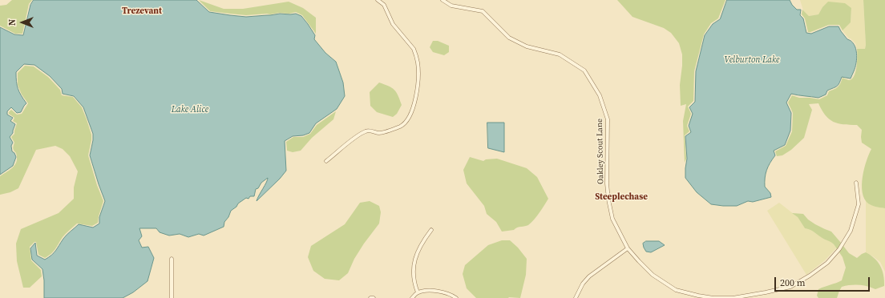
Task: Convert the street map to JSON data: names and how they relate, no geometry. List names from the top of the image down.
{
  "streets": {
    "street": ["Oakley Scout Lane"]
  },
  "districts": ["Trezevant", "Steeplechase"],
  "water": ["Velburton Lake", "Lake Alice"],
  "scale_bar": "200 m",
  "north": "left"
}
